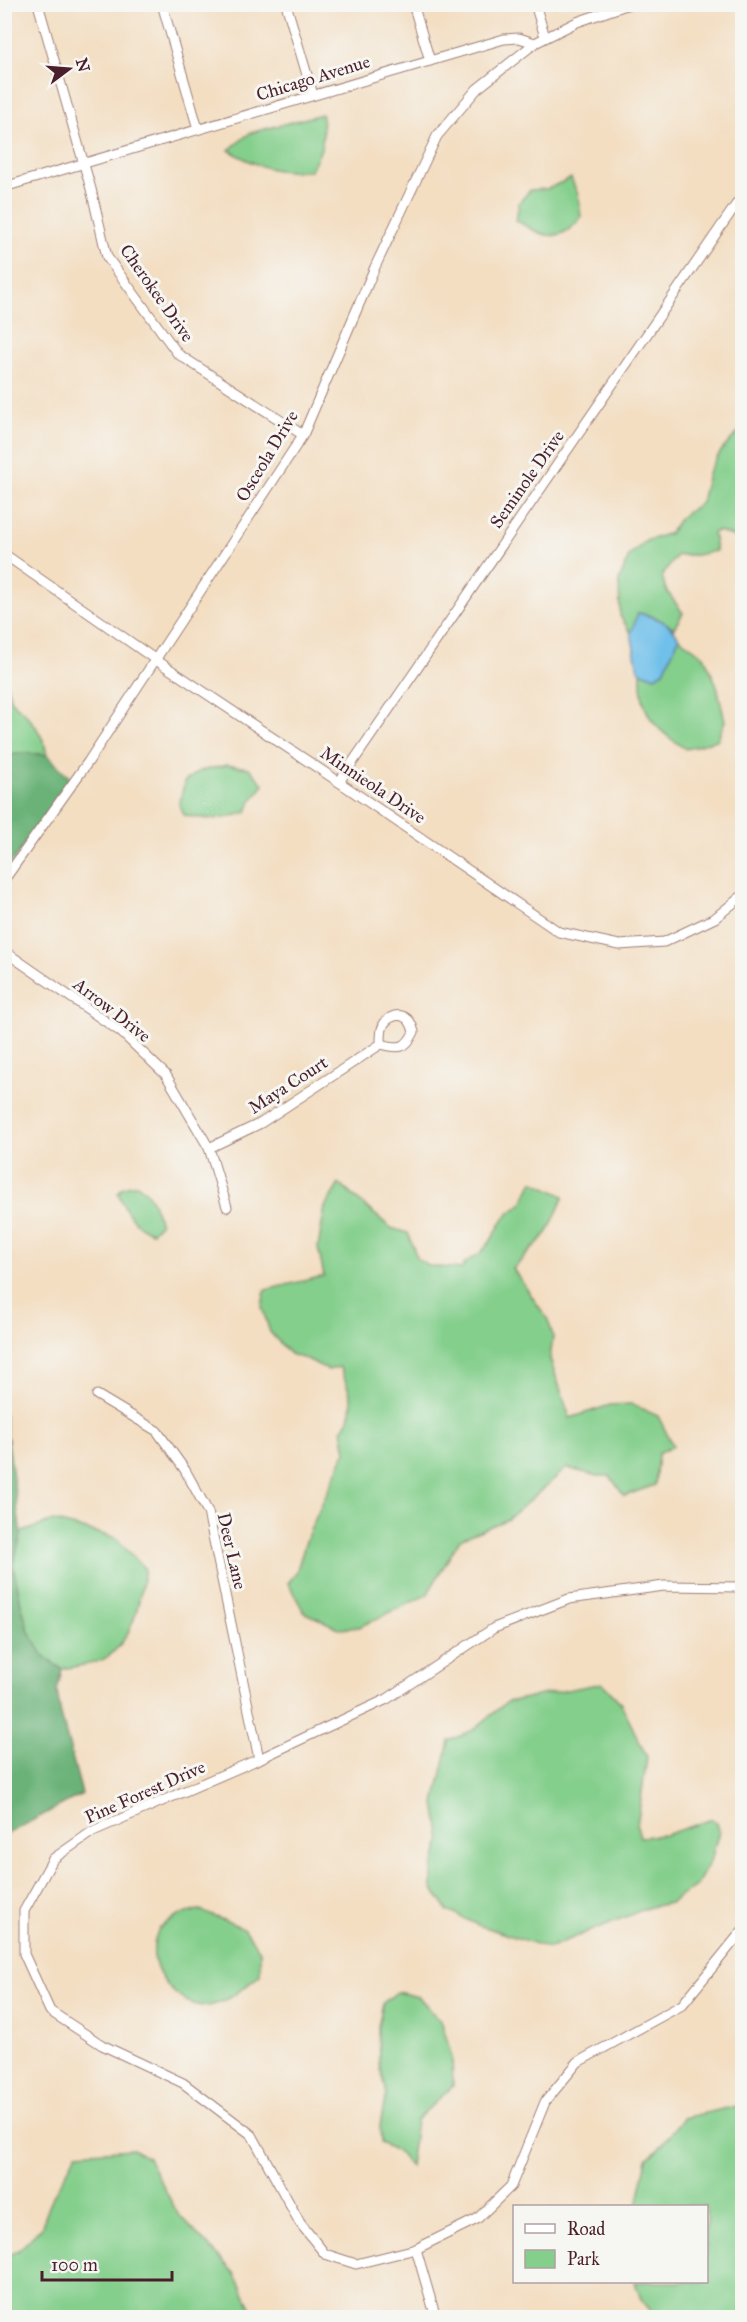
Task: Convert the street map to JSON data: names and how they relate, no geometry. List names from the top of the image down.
{
  "streets": {
    "street": [
      "Chicago Avenue",
      "Cherokee Drive",
      "Osceola Drive",
      "Seminole Drive",
      "Minnieola Drive",
      "Arrow Drive",
      "Maya Court",
      "Deer Lane",
      "Pine Forest Drive"
    ]
  },
  "crossings": [
    ["Chicago Avenue", "Cherokee Drive"],
    ["Chicago Avenue", "Osceola Drive"],
    ["Cherokee Drive", "Osceola Drive"],
    ["Osceola Drive", "Minnieola Drive"],
    ["Seminole Drive", "Minnieola Drive"],
    ["Arrow Drive", "Maya Court"],
    ["Deer Lane", "Pine Forest Drive"]
  ],
  "legend": ["Road", "Park"],
  "scale_bar": "100 m",
  "north": "right"
}
